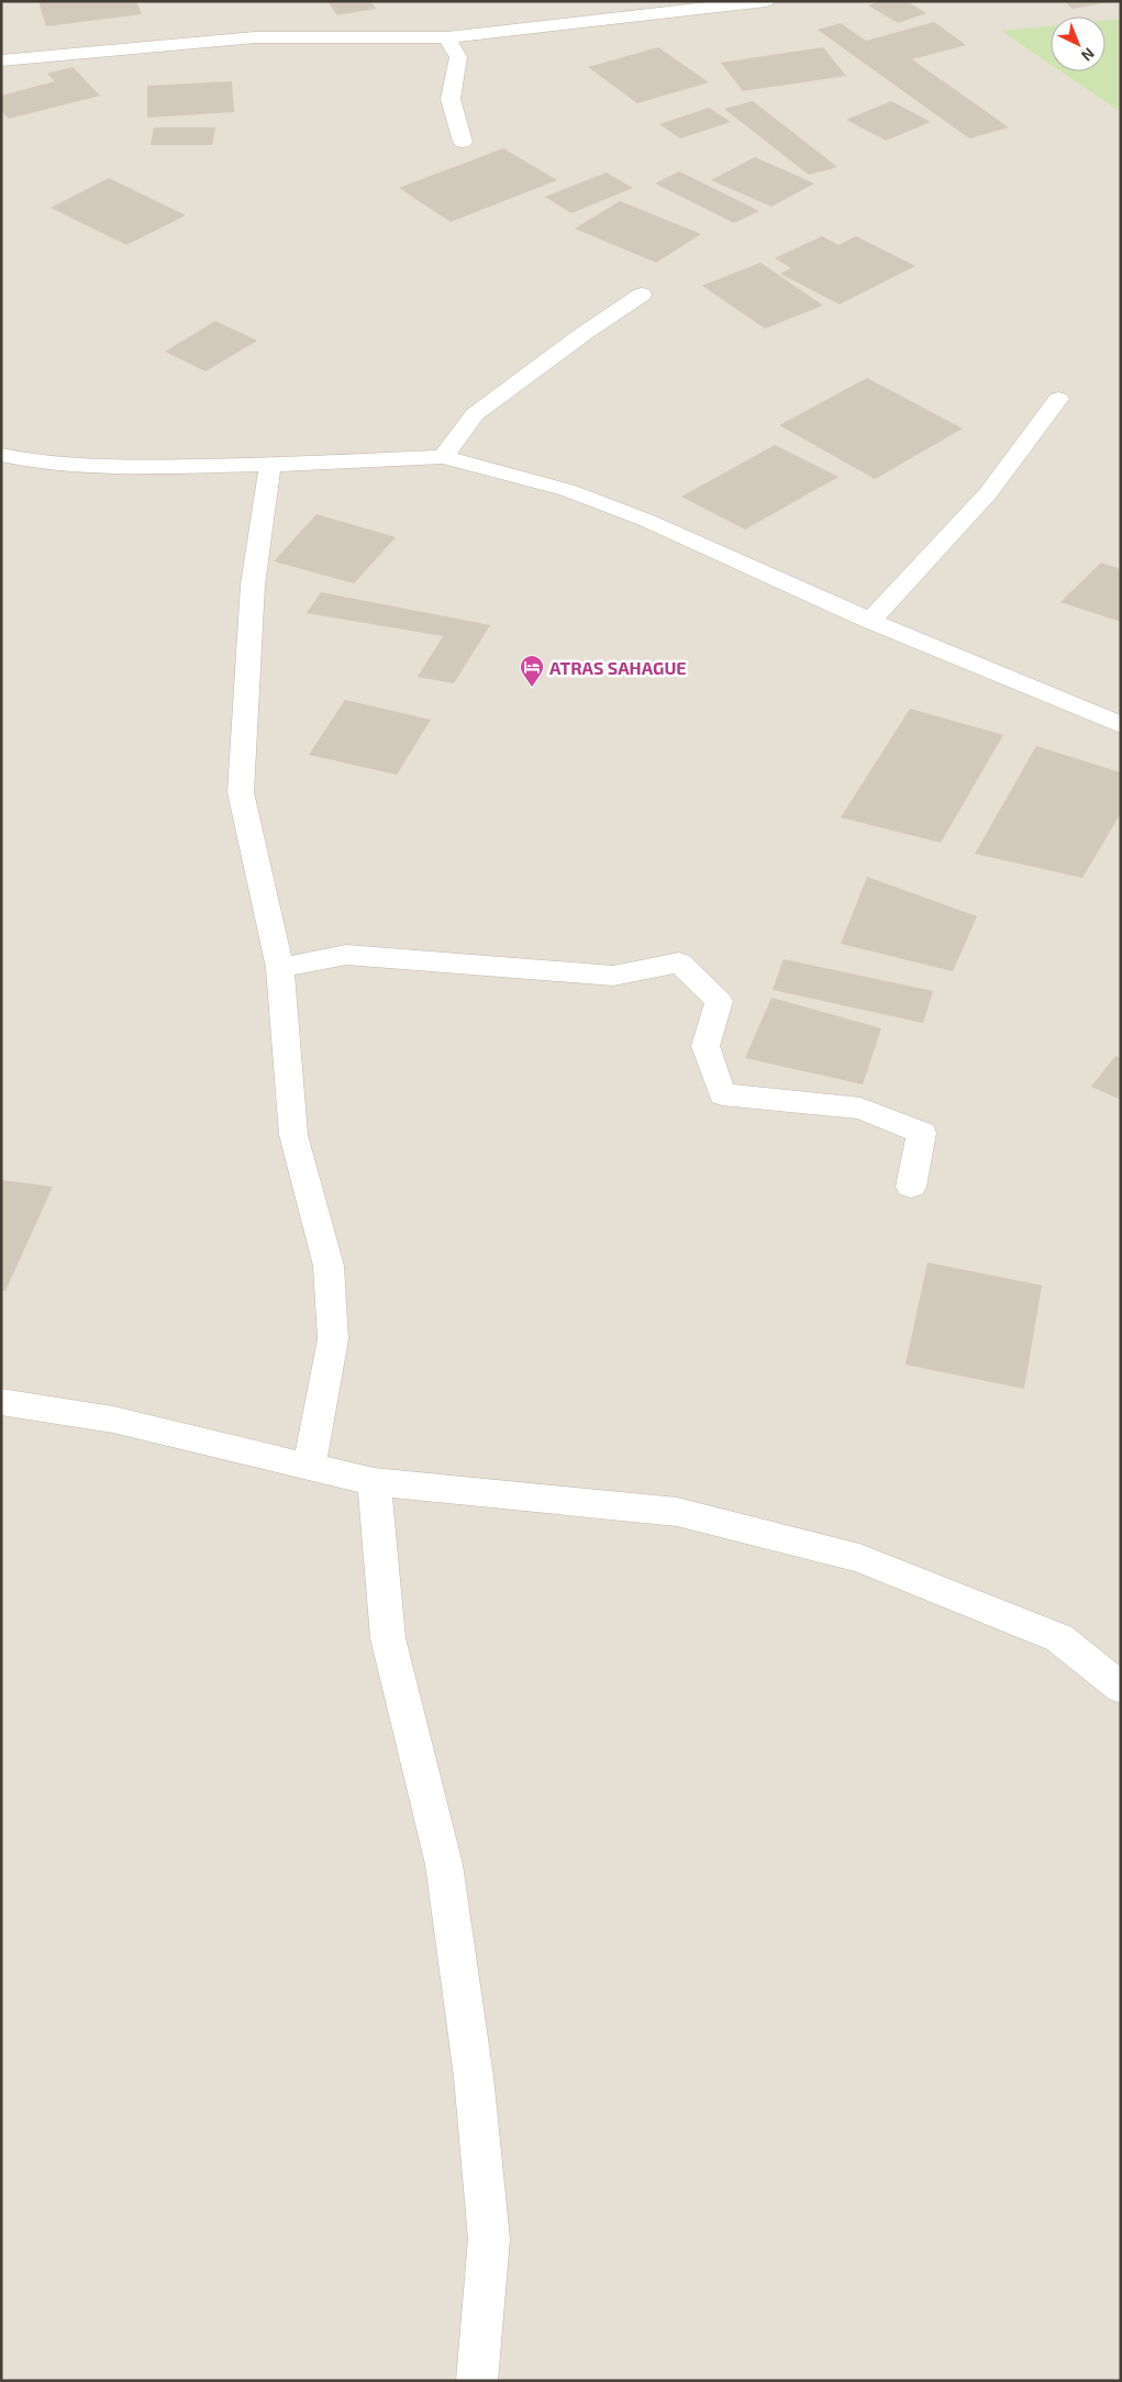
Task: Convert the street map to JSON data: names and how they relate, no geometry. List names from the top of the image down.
{
  "places": {
    "hotel": ["ATRAS SAHAGUE"]
  },
  "north": "bottom right"
}
